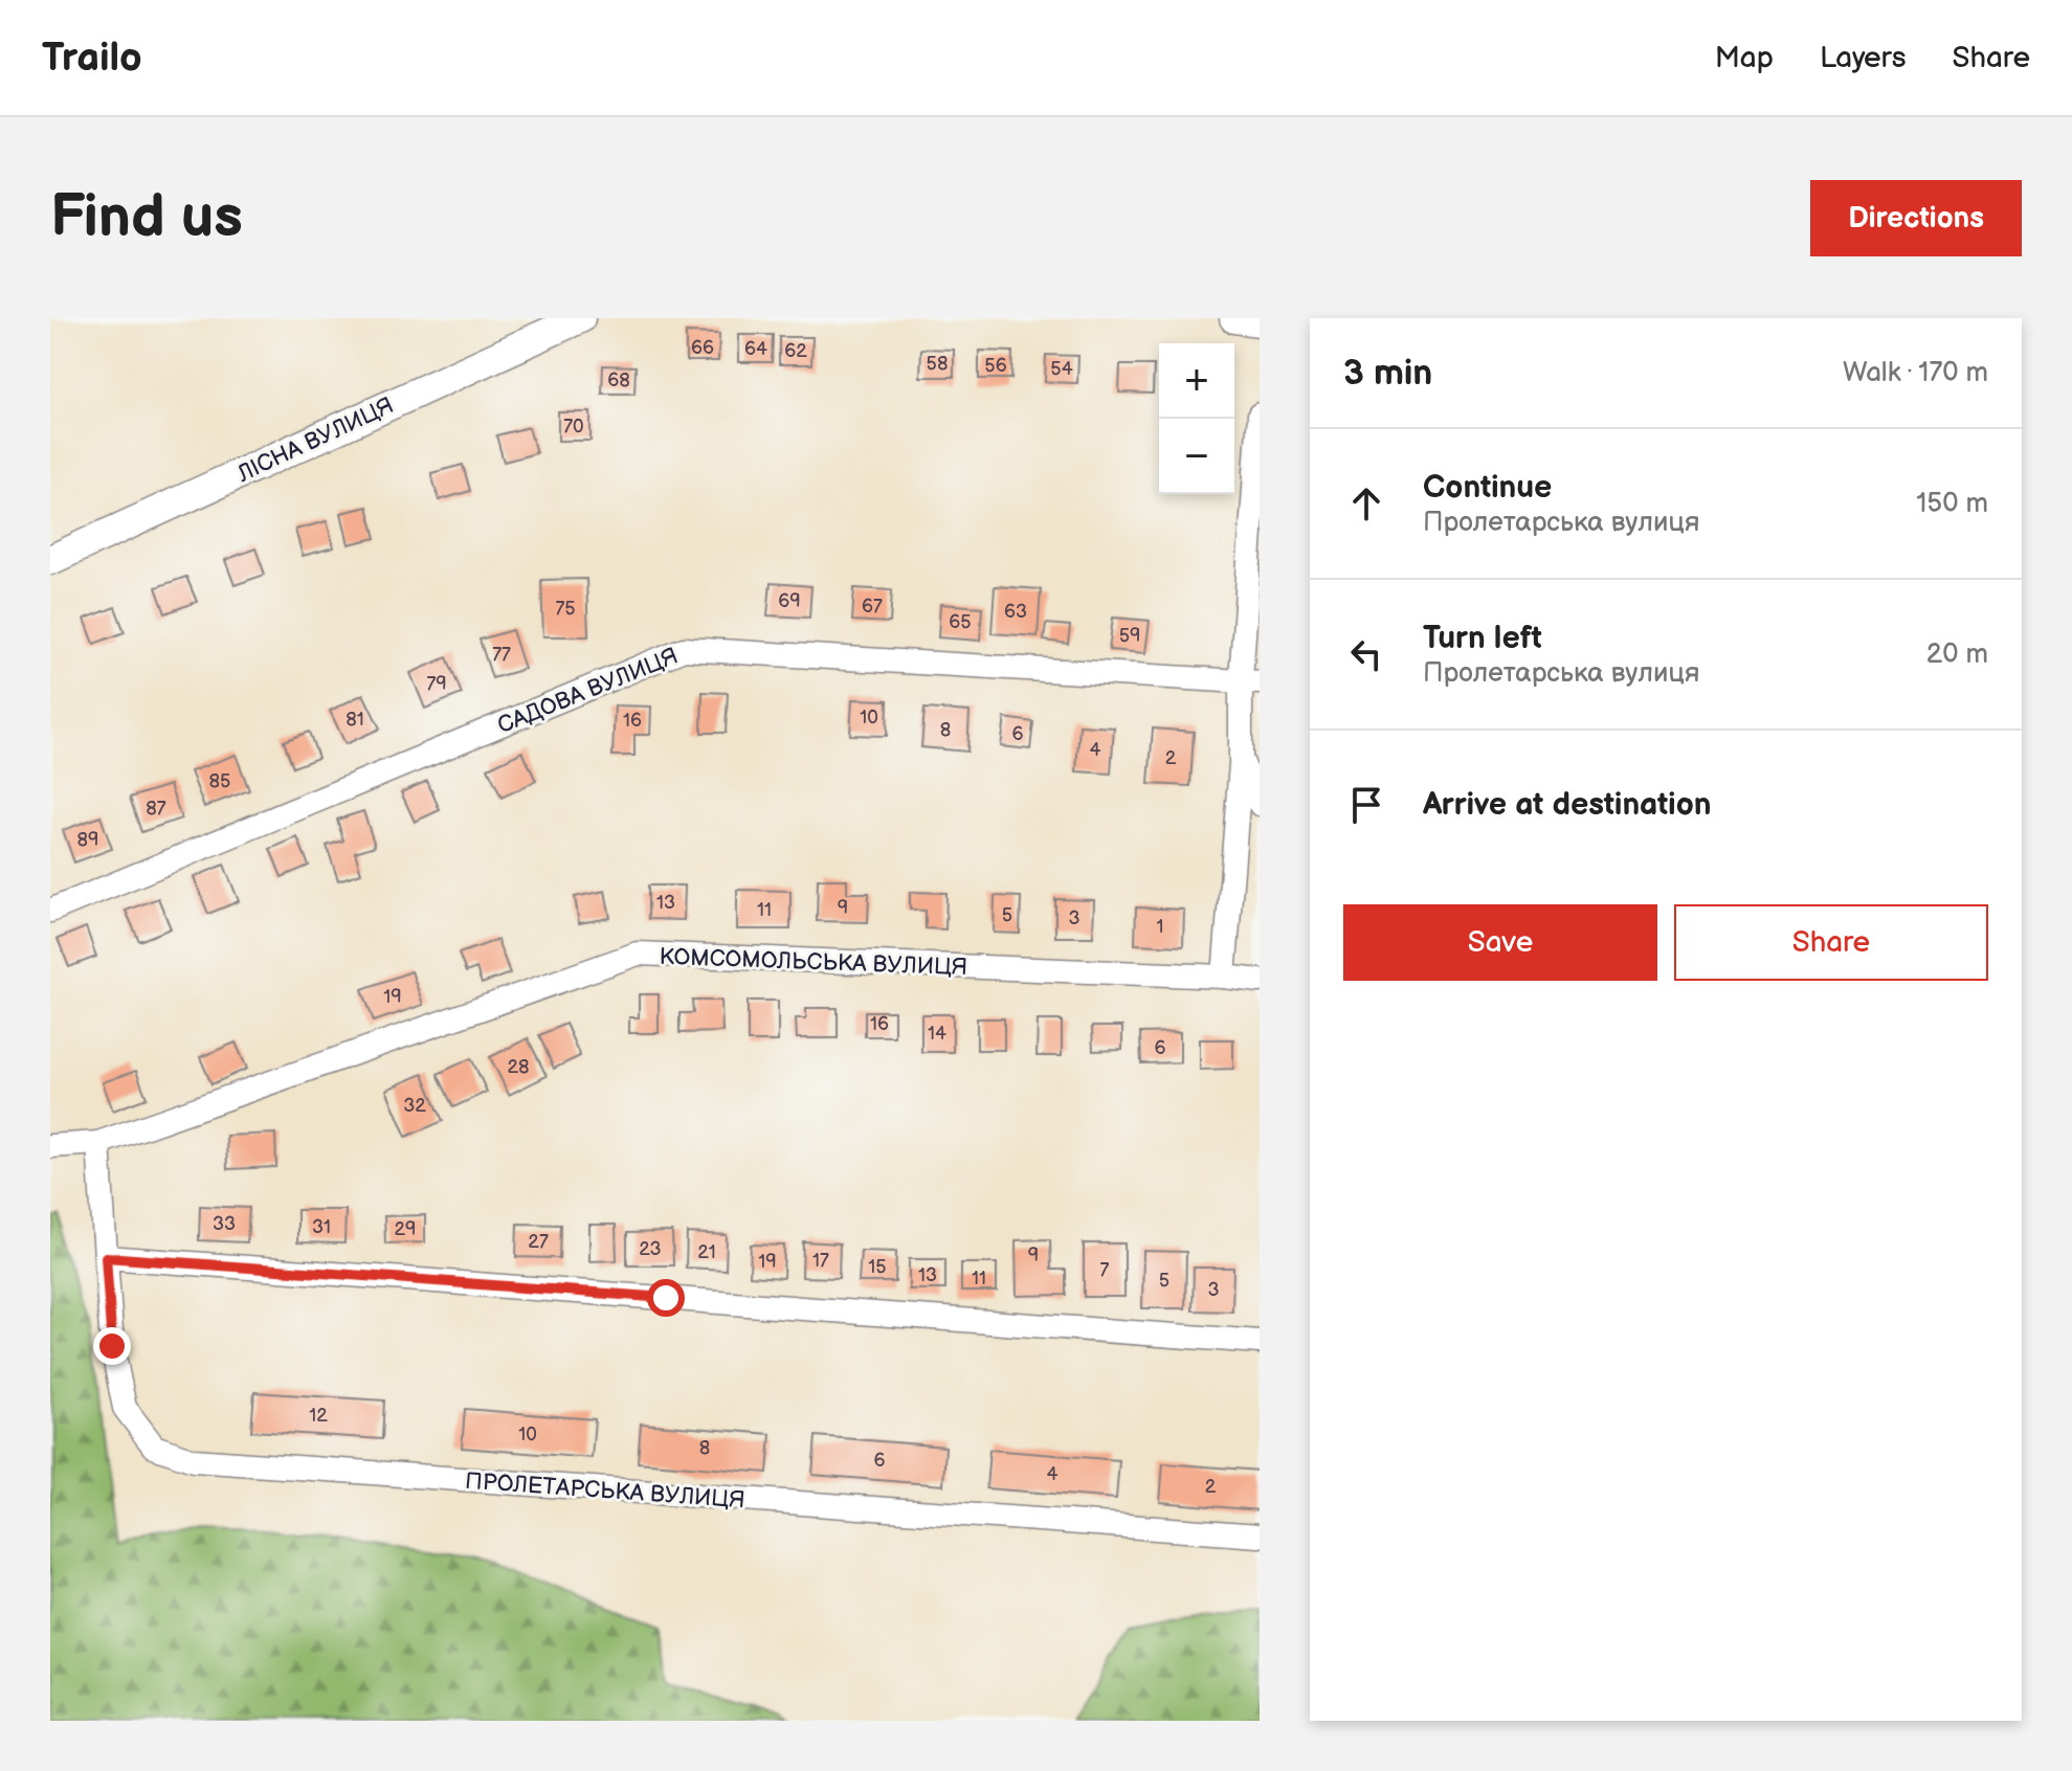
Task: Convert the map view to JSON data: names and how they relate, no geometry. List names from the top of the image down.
{
  "streets": {
    "street": [
      "ЛІСНА ВУЛИЦЯ",
      "САДОВА ВУЛИЦЯ",
      "КОМСОМОЛЬСЬКА ВУЛИЦЯ",
      "ПРОЛЕТАРСЬКА ВУЛИЦЯ"
    ]
  },
  "crossings": [
    ["КОМСОМОЛЬСЬКА ВУЛИЦЯ", "ПРОЛЕТАРСЬКА ВУЛИЦЯ"]
  ],
  "house_numbers": [
    "66",
    "64",
    "62",
    "58",
    "56",
    "54",
    "68",
    "70",
    "69",
    "67",
    "75",
    "63",
    "65",
    "59",
    "77",
    "79",
    "10",
    "81",
    "16",
    "8",
    "6",
    "4",
    "2",
    "85",
    "87",
    "89",
    "13",
    "9",
    "11",
    "5",
    "3",
    "1",
    "19",
    "16",
    "14",
    "6",
    "28",
    "32",
    "33",
    "31",
    "29",
    "27",
    "23",
    "21",
    "9",
    "17",
    "19",
    "15",
    "7",
    "13",
    "11",
    "5",
    "3",
    "12",
    "10",
    "8",
    "6",
    "4",
    "2"
  ],
  "page": {
    "header": "Trailo",
    "nav": ["Map", "Layers", "Share"],
    "buttons": [
      "Directions",
      ["Save", "Share"]
    ],
    "title": "Find us",
    "heading": ["3 min", "Walk · 170 m"],
    "map_buttons": ["+", "−"],
    "list": [
      ["Continue", "Пролетарська вулиця", "150 m"],
      ["Turn left", "Пролетарська вулиця", "20 m"],
      "Arrive at destination"
    ]
  }
}
